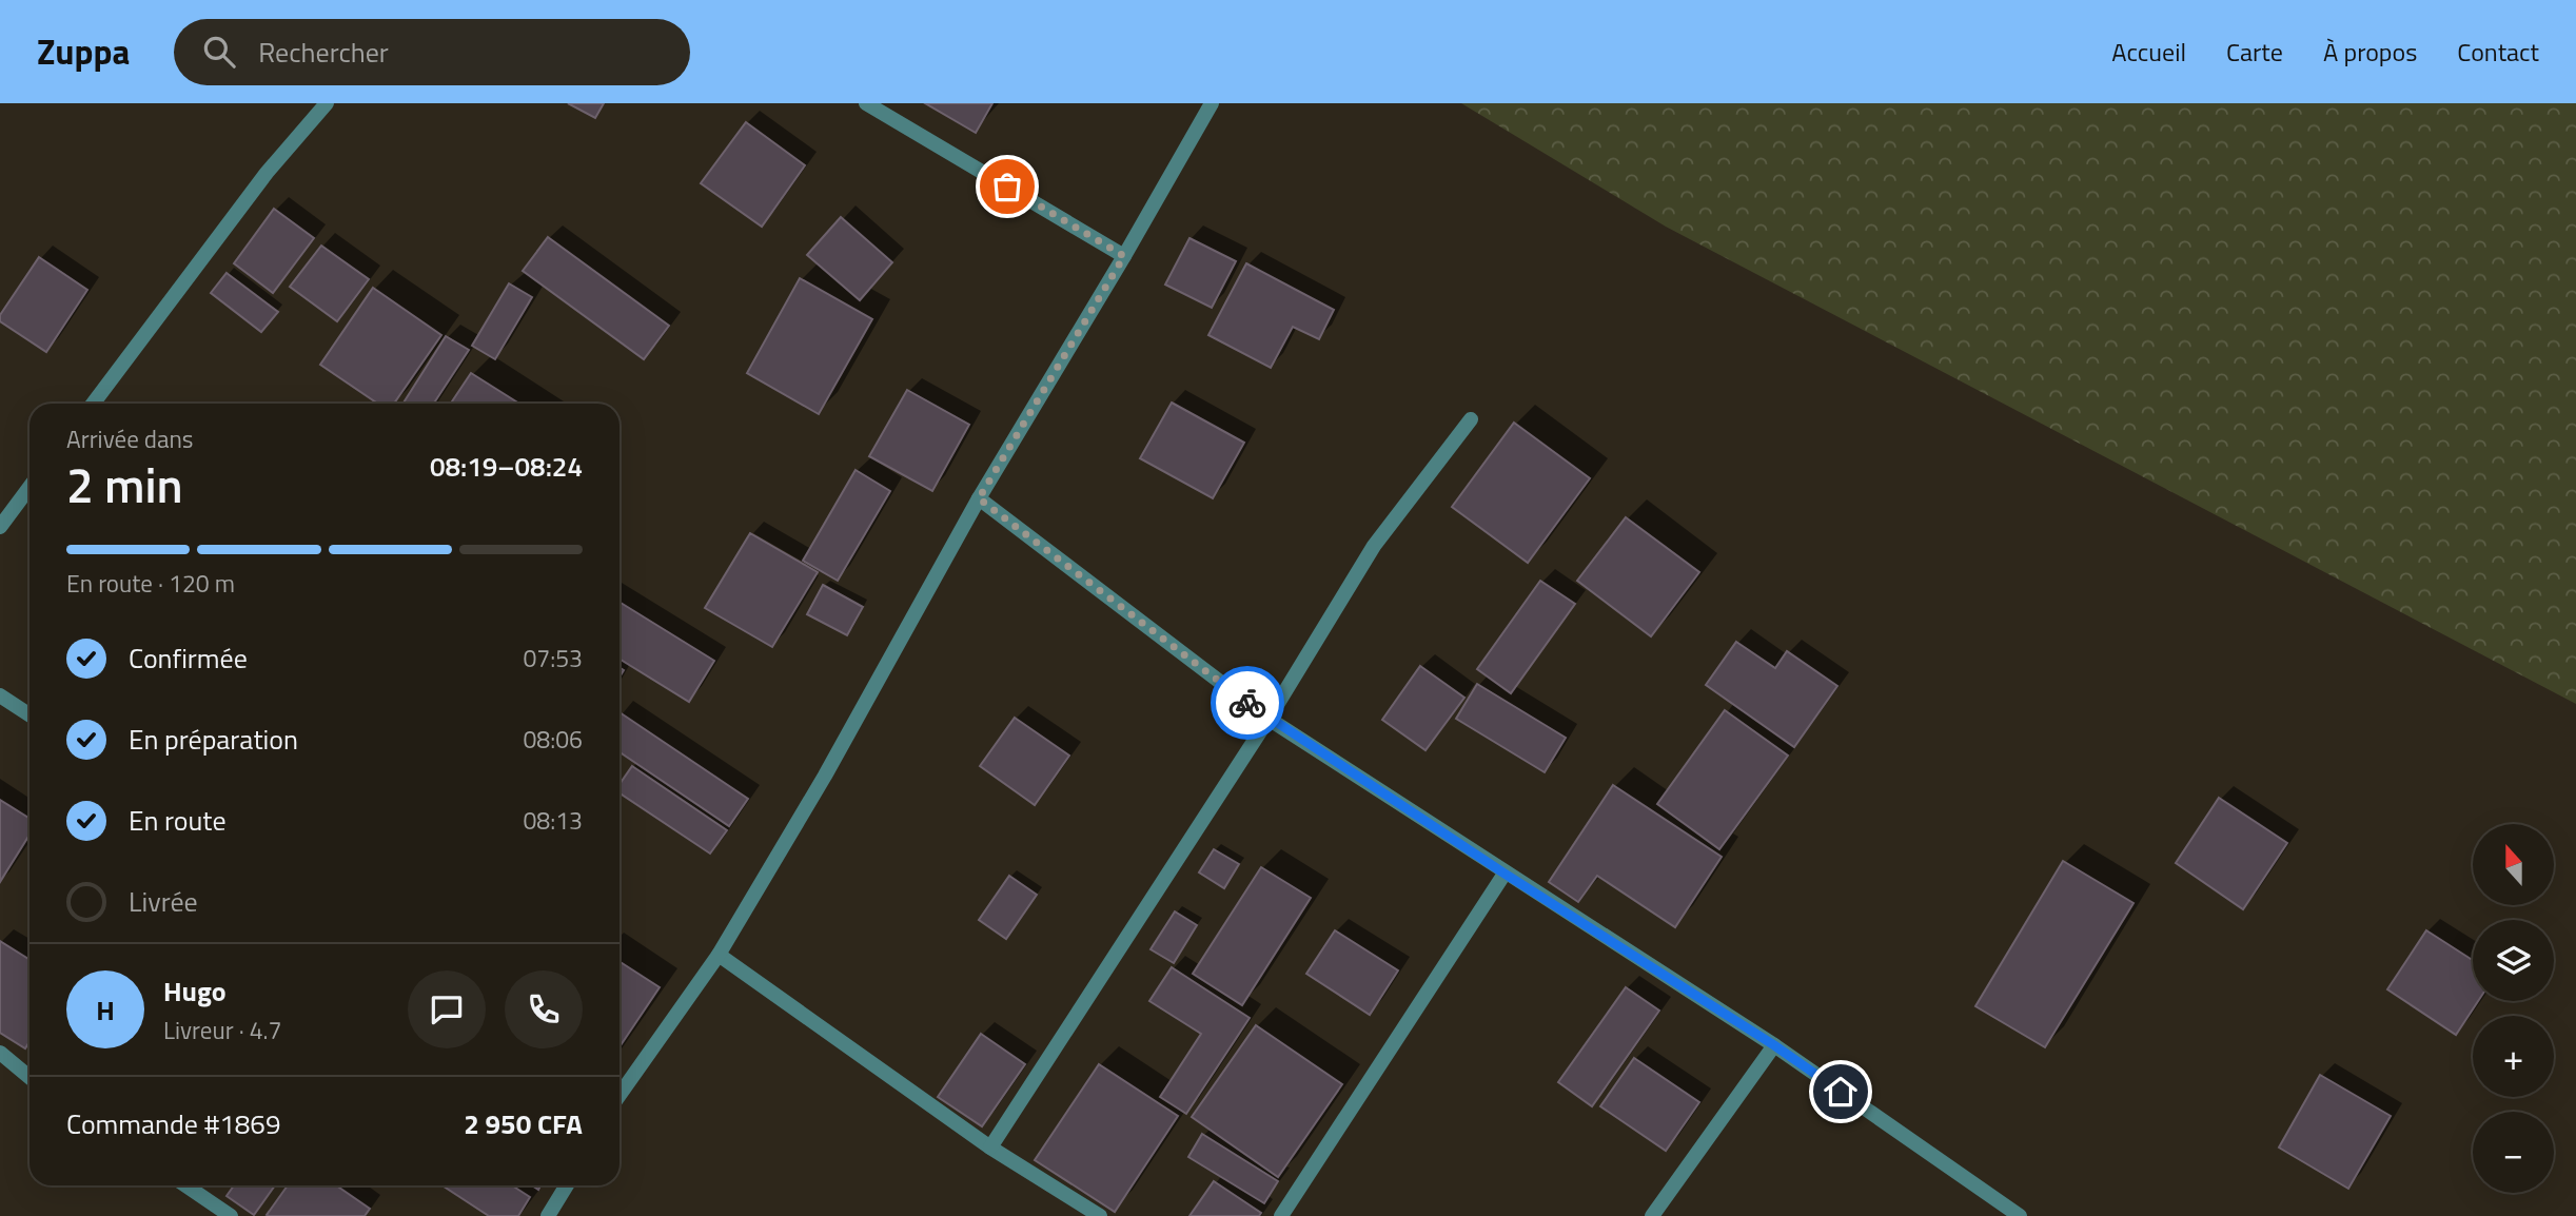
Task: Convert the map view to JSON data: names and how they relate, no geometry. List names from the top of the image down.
{
  "north": "top",
  "page": {
    "header": "Zuppa",
    "search": "Rechercher",
    "nav": [
      "Accueil",
      "Carte",
      "À propos",
      "Contact"
    ],
    "heading": ["2 min", "Arrivée dans", "08:19–08:24"],
    "panel": [
      "Hugo",
      "Livreur · 4.7",
      "Commande #1869",
      "2 950 CFA"
    ],
    "bar": "En route · 120 m",
    "list": [
      ["Confirmée", "07:53"],
      ["En préparation", "08:06"],
      ["En route", "08:13"],
      "Livrée"
    ],
    "map_buttons": ["+", "−"],
    "round": "H"
  }
}
